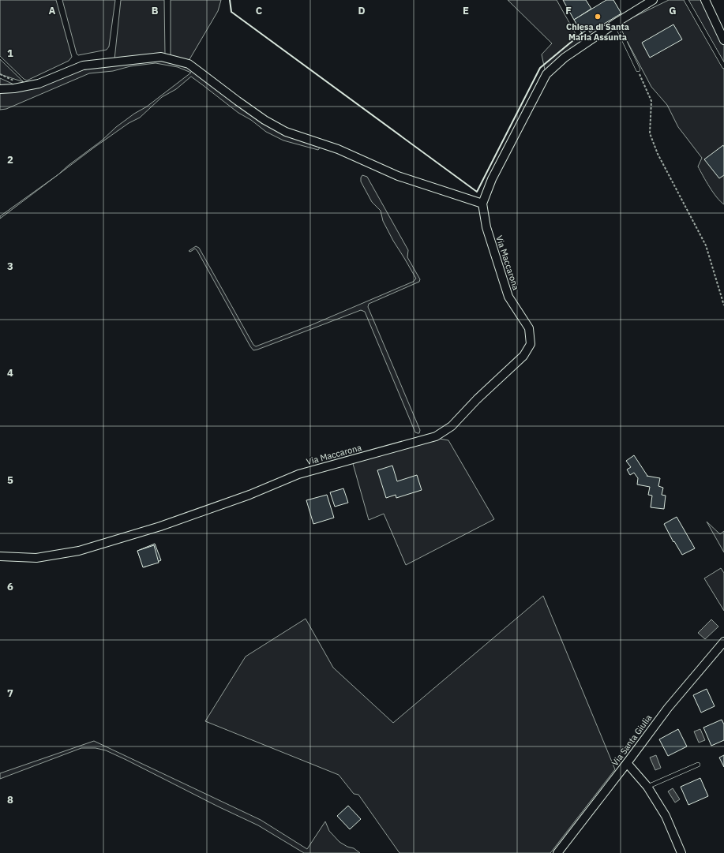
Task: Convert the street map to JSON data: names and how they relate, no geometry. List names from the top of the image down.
{
  "streets": {
    "street": ["Via Maccarona", "Via Santa Giulia"]
  },
  "places": ["Chiesa di Santa Maria Assunta"],
  "grid": {
    "columns": [
      "A",
      "B",
      "C",
      "D",
      "E",
      "F",
      "G"
    ],
    "rows": [
      "1",
      "2",
      "3",
      "4",
      "5",
      "6",
      "7",
      "8"
    ]
  }
}
